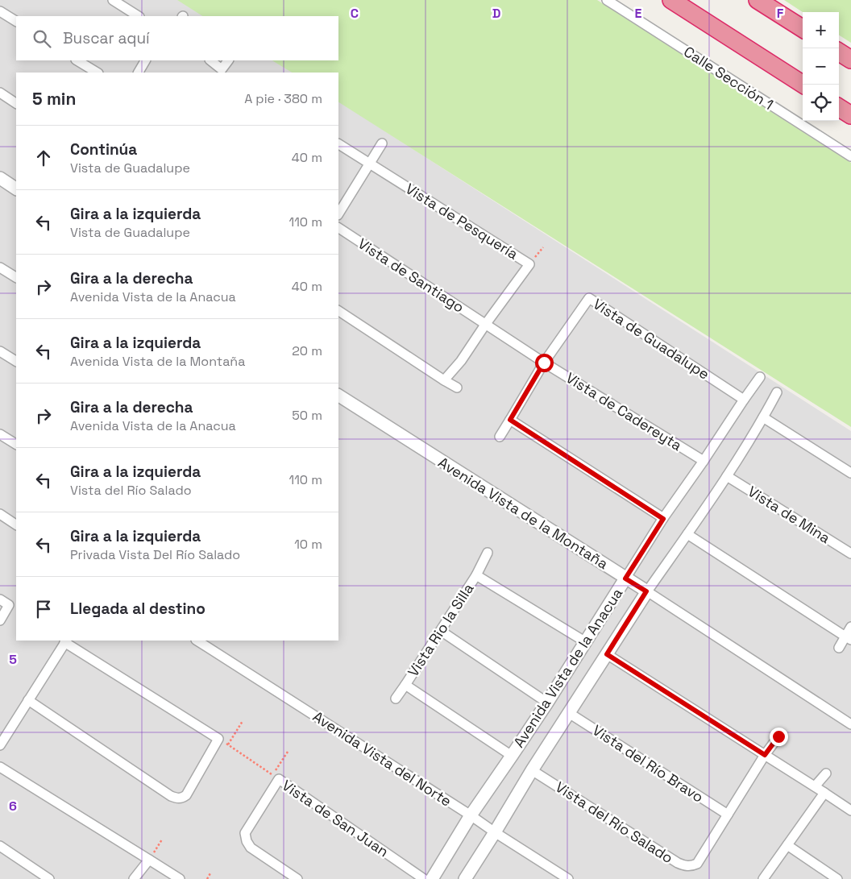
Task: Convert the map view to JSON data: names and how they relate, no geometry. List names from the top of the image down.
{
  "streets": {
    "street": [
      "Calle Sección 1",
      "Vista de Pesquería",
      "Vista de Santiago",
      "Vista de Guadalupe",
      "Vista de Cadereyta",
      "Avenida Vista de la Montaña",
      "Vista de Mina",
      "Vista Rio la Silla",
      "Avenida Vista de la Anacua",
      "Avenida Vista del Norte",
      "Vista del Río Bravo",
      "Vista de San Juan",
      "Vista del Río Salado"
    ]
  },
  "crossings": [
    ["Vista de Pesquería", "Vista de Santiago"],
    ["Vista de Santiago", "Vista de Guadalupe"],
    ["Vista de Santiago", "Vista de Cadereyta"],
    ["Vista de Guadalupe", "Vista de Cadereyta"],
    ["Vista de Guadalupe", "Avenida Vista de la Anacua"],
    ["Vista de Cadereyta", "Avenida Vista de la Anacua"],
    ["Avenida Vista de la Montaña", "Avenida Vista de la Anacua"],
    ["Vista de Mina", "Avenida Vista de la Anacua"],
    ["Vista Rio la Silla", "Avenida Vista de la Anacua"],
    ["Avenida Vista de la Anacua", "Avenida Vista del Norte"],
    ["Avenida Vista de la Anacua", "Vista del Río Bravo"],
    ["Avenida Vista de la Anacua", "Vista del Río Salado"],
    ["Vista del Río Bravo", "Vista del Río Salado"]
  ],
  "page": {
    "map_buttons": ["+", "−"],
    "search": "Buscar aquí",
    "heading": ["5 min", "A pie · 380 m"],
    "list": [
      ["Continúa", "Vista de Guadalupe", "40 m"],
      ["Gira a la izquierda", "Vista de Guadalupe", "110 m"],
      ["Gira a la derecha", "Avenida Vista de la Anacua", "40 m"],
      ["Gira a la izquierda", "Avenida Vista de la Montaña", "20 m"],
      ["Gira a la derecha", "Avenida Vista de la Anacua", "50 m"],
      ["Gira a la izquierda", "Vista del Río Salado", "110 m"],
      ["Gira a la izquierda", "Privada Vista Del Río Salado", "10 m"],
      "Llegada al destino"
    ]
  },
  "grid": {
    "columns": [
      "C",
      "D",
      "E",
      "F"
    ],
    "rows": ["5", "6"]
  }
}
